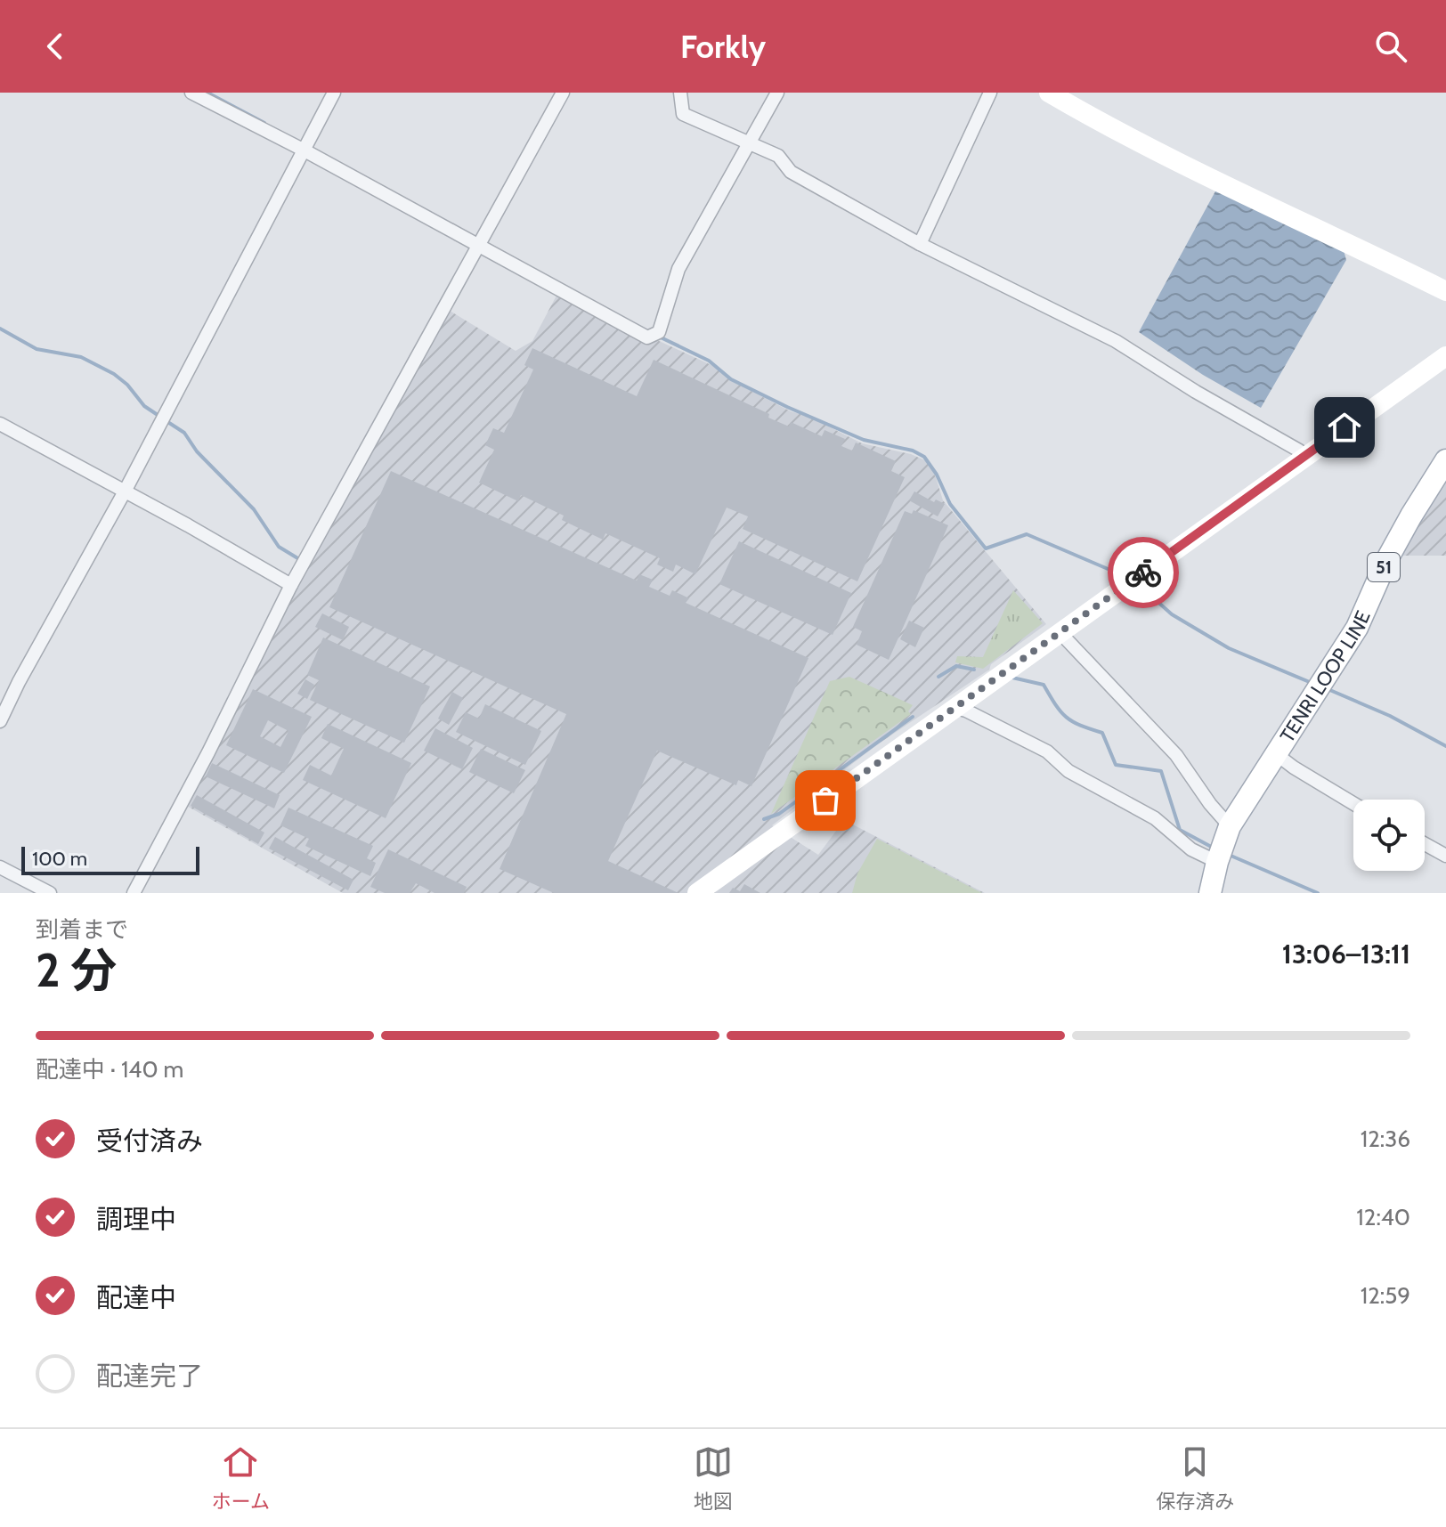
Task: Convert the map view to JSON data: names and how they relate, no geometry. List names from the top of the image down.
{
  "streets": {
    "main road": ["51", "TENRI LOOP LINE"]
  },
  "scale_bar": "100 m",
  "page": {
    "header": "Forkly",
    "scale": "100 m",
    "heading": ["2 分", "到着まで", "13:06–13:11"],
    "bar": "配達中 · 140 m",
    "list": [
      ["受付済み", "12:36"],
      ["調理中", "12:40"],
      ["配達中", "12:59"],
      "配達完了"
    ],
    "tabs": ["ホーム", "地図", "保存済み"]
  }
}
